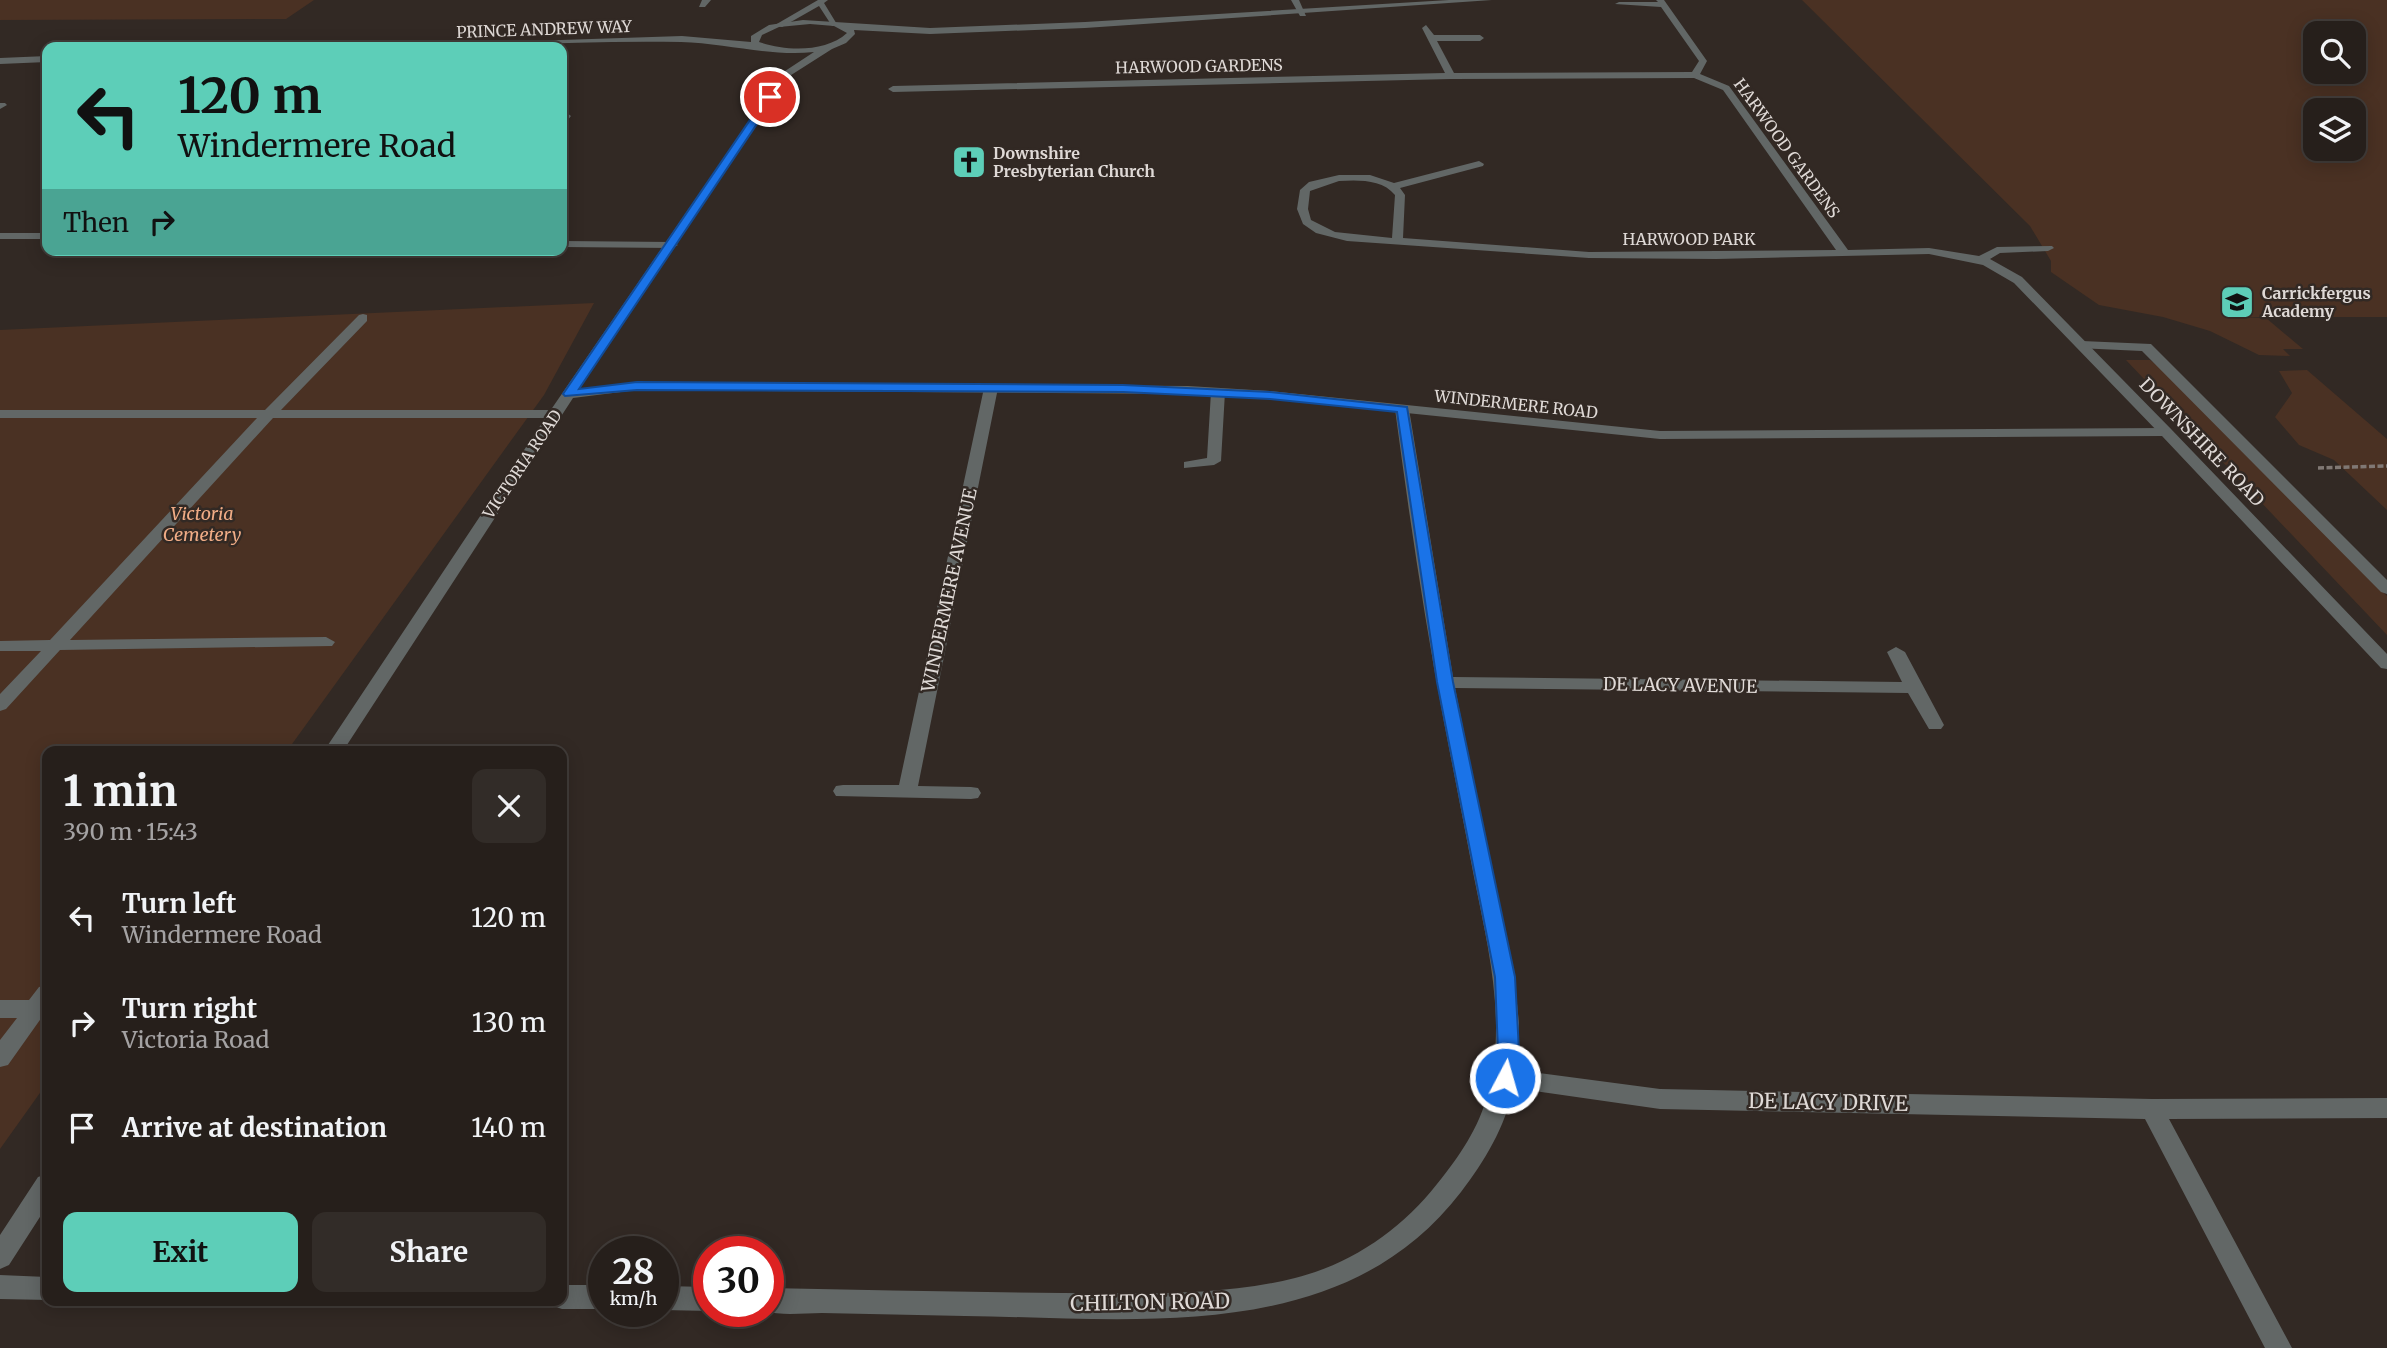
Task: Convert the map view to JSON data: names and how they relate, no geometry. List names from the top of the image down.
{
  "streets": {
    "street": [
      "PRINCE ANDREW WAY",
      "HARWOOD GARDENS",
      "HARWOOD PARK",
      "WINDERMERE ROAD",
      "DOWNSHIRE ROAD",
      "VICTORIA ROAD",
      "WINDERMERE AVENUE",
      "DE LACY AVENUE",
      "DE LACY DRIVE",
      "CHILTON ROAD"
    ]
  },
  "crossings": [
    ["PRINCE ANDREW WAY", "VICTORIA ROAD"],
    ["HARWOOD GARDENS", "HARWOOD PARK"],
    ["HARWOOD PARK", "DOWNSHIRE ROAD"],
    ["WINDERMERE ROAD", "DOWNSHIRE ROAD"],
    ["WINDERMERE ROAD", "VICTORIA ROAD"],
    ["WINDERMERE ROAD", "WINDERMERE AVENUE"],
    ["WINDERMERE ROAD", "CHILTON ROAD"],
    ["DE LACY AVENUE", "CHILTON ROAD"],
    ["DE LACY DRIVE", "CHILTON ROAD"]
  ],
  "parks": ["Victoria Cemetery"],
  "places": {
    "church": ["Downshire Presbyterian Church"],
    "school or university": ["Carrickfergus Academy"]
  },
  "page": {
    "turn": ["120 m", "Windermere Road"],
    "then": "Then",
    "heading": ["1 min", "390 m · 15:43"],
    "list": [
      {
        "name": "Turn left",
        "note": "Windermere Road",
        "value": "120 m"
      },
      {
        "name": "Turn right",
        "note": "Victoria Road",
        "value": "130 m"
      },
      {
        "name": "Arrive at destination",
        "value": "140 m"
      }
    ],
    "buttons": ["Exit", "Share"],
    "speed": "28 km/h",
    "limit": "30"
  }
}
